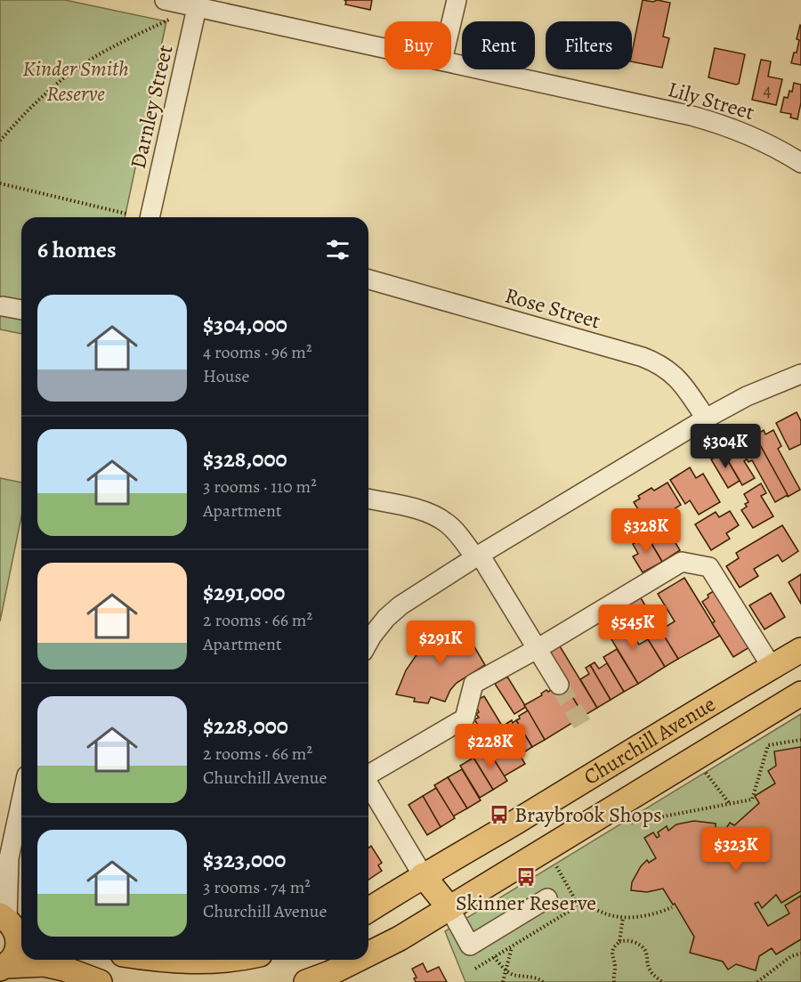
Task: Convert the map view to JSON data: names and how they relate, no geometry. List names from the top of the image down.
{
  "streets": {
    "main road": ["Churchill Avenue"],
    "street": ["Lily Street", "Darnley Street", "Rose Street"]
  },
  "crossings": [
    ["Lily Street", "Darnley Street"]
  ],
  "parks": ["Kinder Smith Reserve"],
  "places": {
    "bus stop": ["Braybrook Shops", "Skinner Reserve"]
  },
  "house_numbers": ["4"],
  "page": {
    "chip": ["Buy", "Rent", "Filters"],
    "heading": "6 homes",
    "list": [
      {
        "name": "$304,000",
        "note": "4 rooms · 96 m² · House"
      },
      {
        "name": "$328,000",
        "note": "3 rooms · 110 m² · Apartment"
      },
      {
        "name": "$291,000",
        "note": "2 rooms · 66 m² · Apartment"
      },
      {
        "name": "$228,000",
        "note": "2 rooms · 66 m² · Churchill Avenue"
      },
      {
        "name": "$323,000",
        "note": "3 rooms · 74 m² · Churchill Avenue"
      }
    ],
    "price": [
      "$304K",
      "$328K",
      "$545K",
      "$291K",
      "$228K",
      "$323K"
    ]
  }
}
